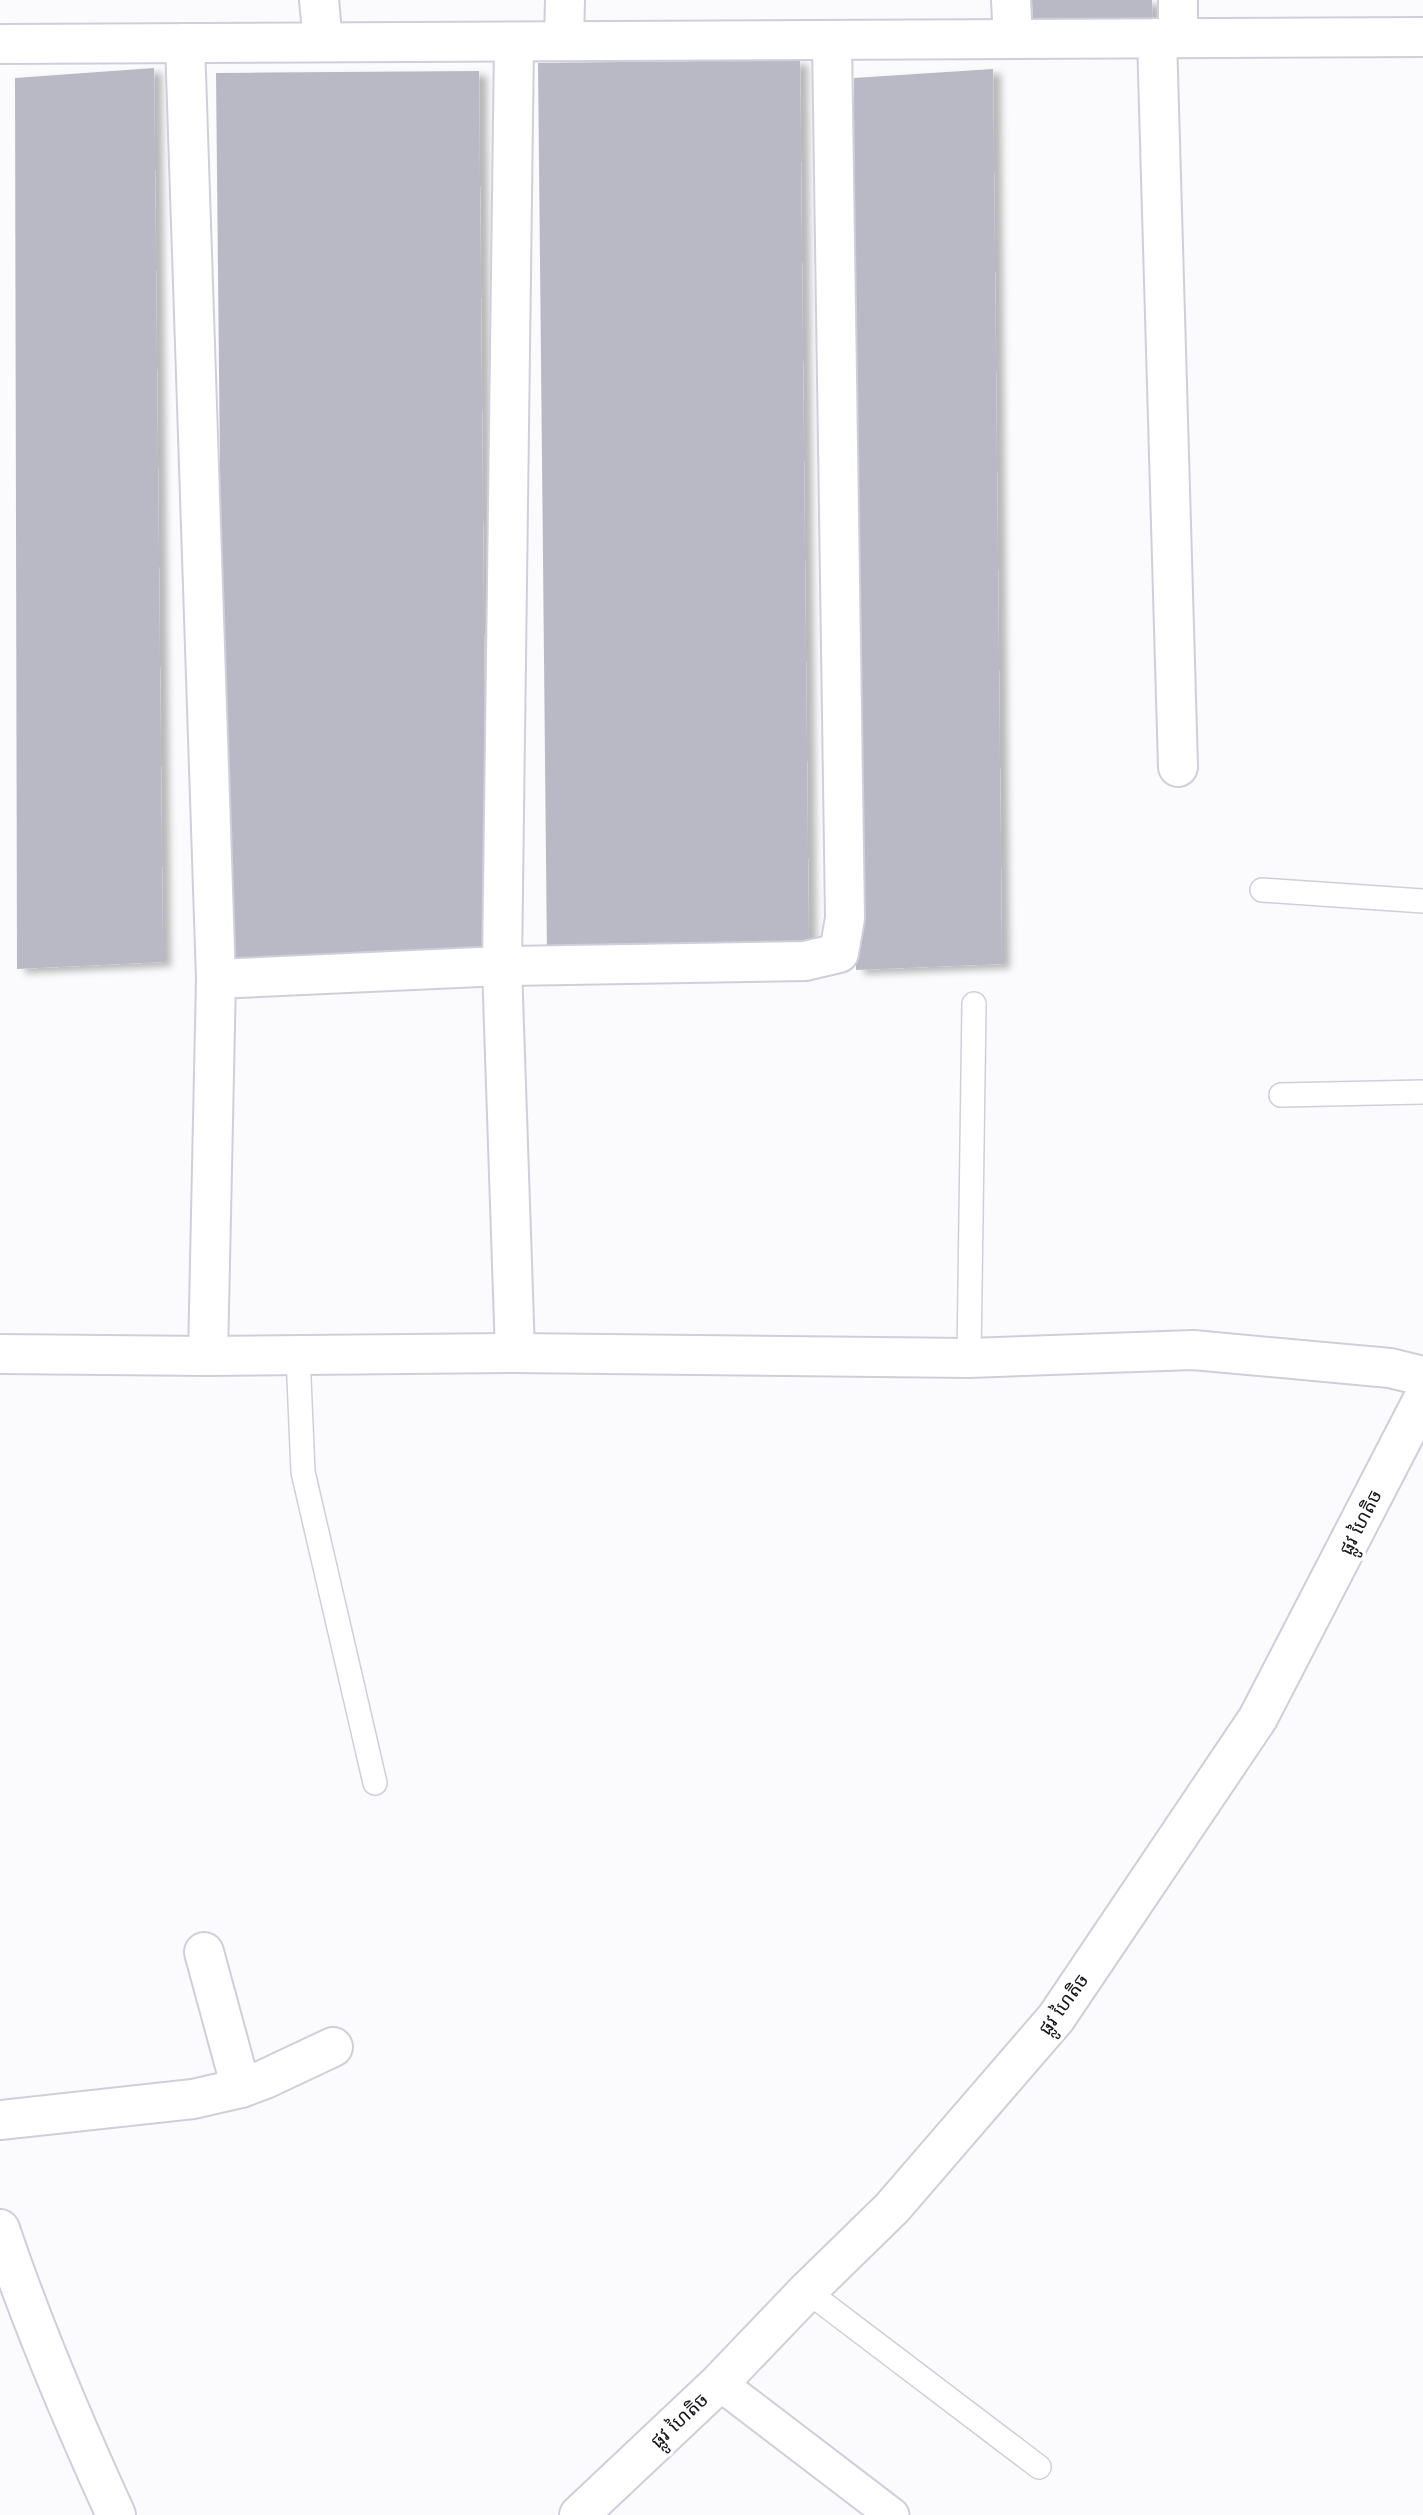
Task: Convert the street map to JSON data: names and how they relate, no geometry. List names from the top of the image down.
{
  "streets": {
    "street": ["ផ្លូវ ហៃតិច"]
  }
}
